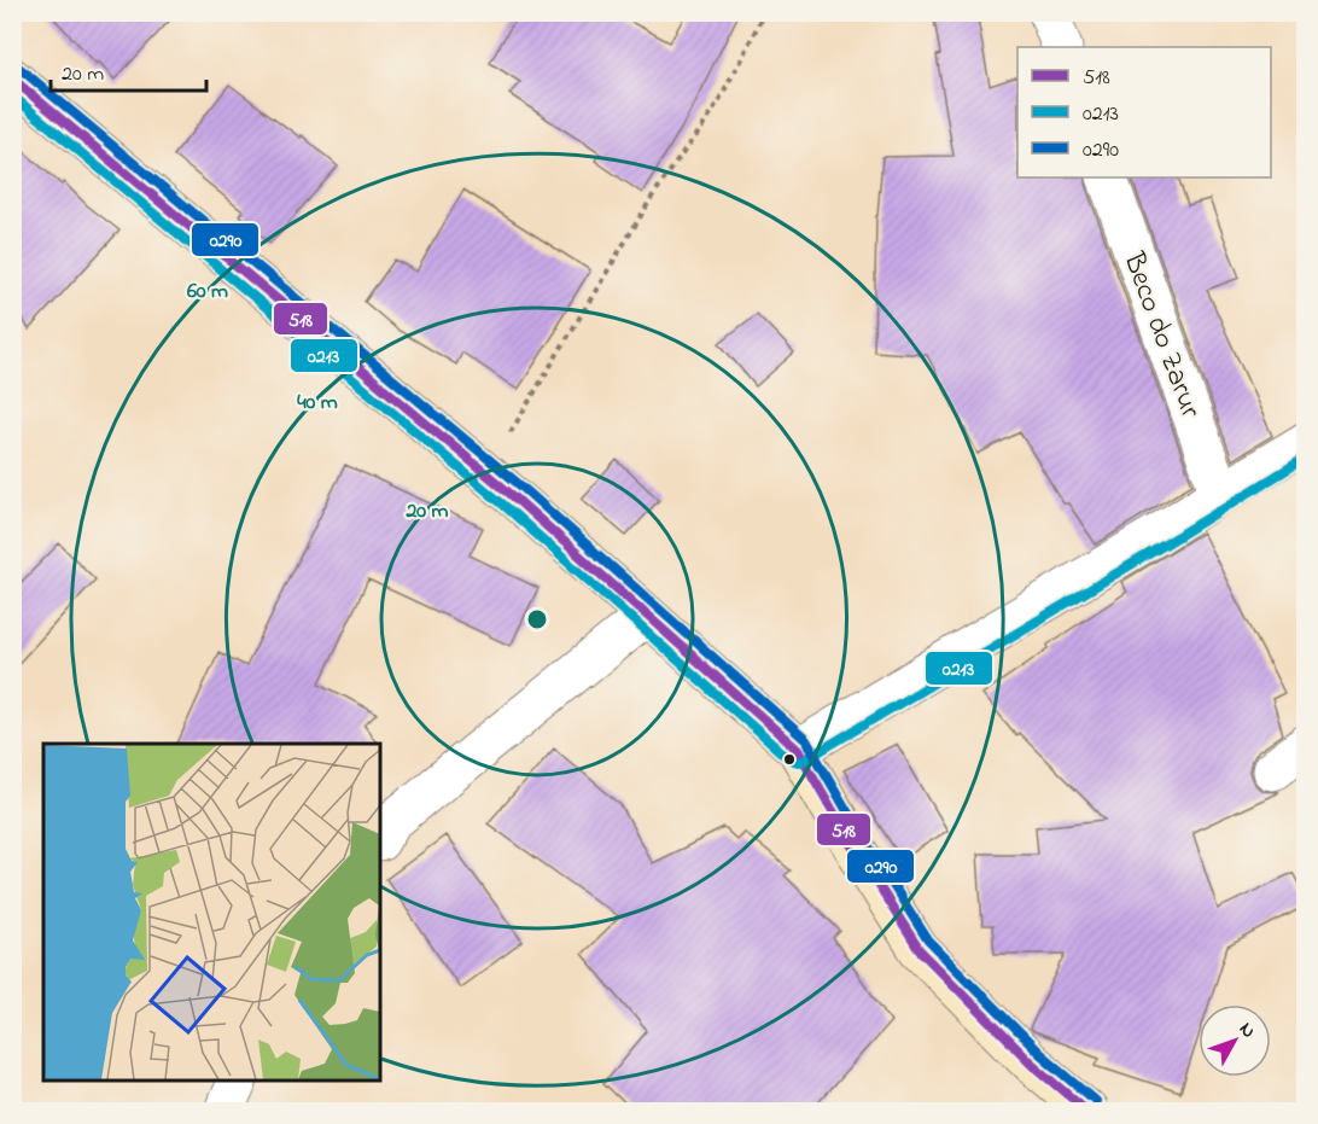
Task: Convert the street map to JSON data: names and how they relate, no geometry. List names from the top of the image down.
{
  "streets": {
    "street": ["Beco do Zarur"]
  },
  "lines": ["transit line 0290", "transit line 518", "transit line 0213"],
  "legend": ["518", "0213", "0290"],
  "scale_bar": "20 m",
  "north": "top right",
  "rings": ["60 m", "40 m", "20 m"]
}
